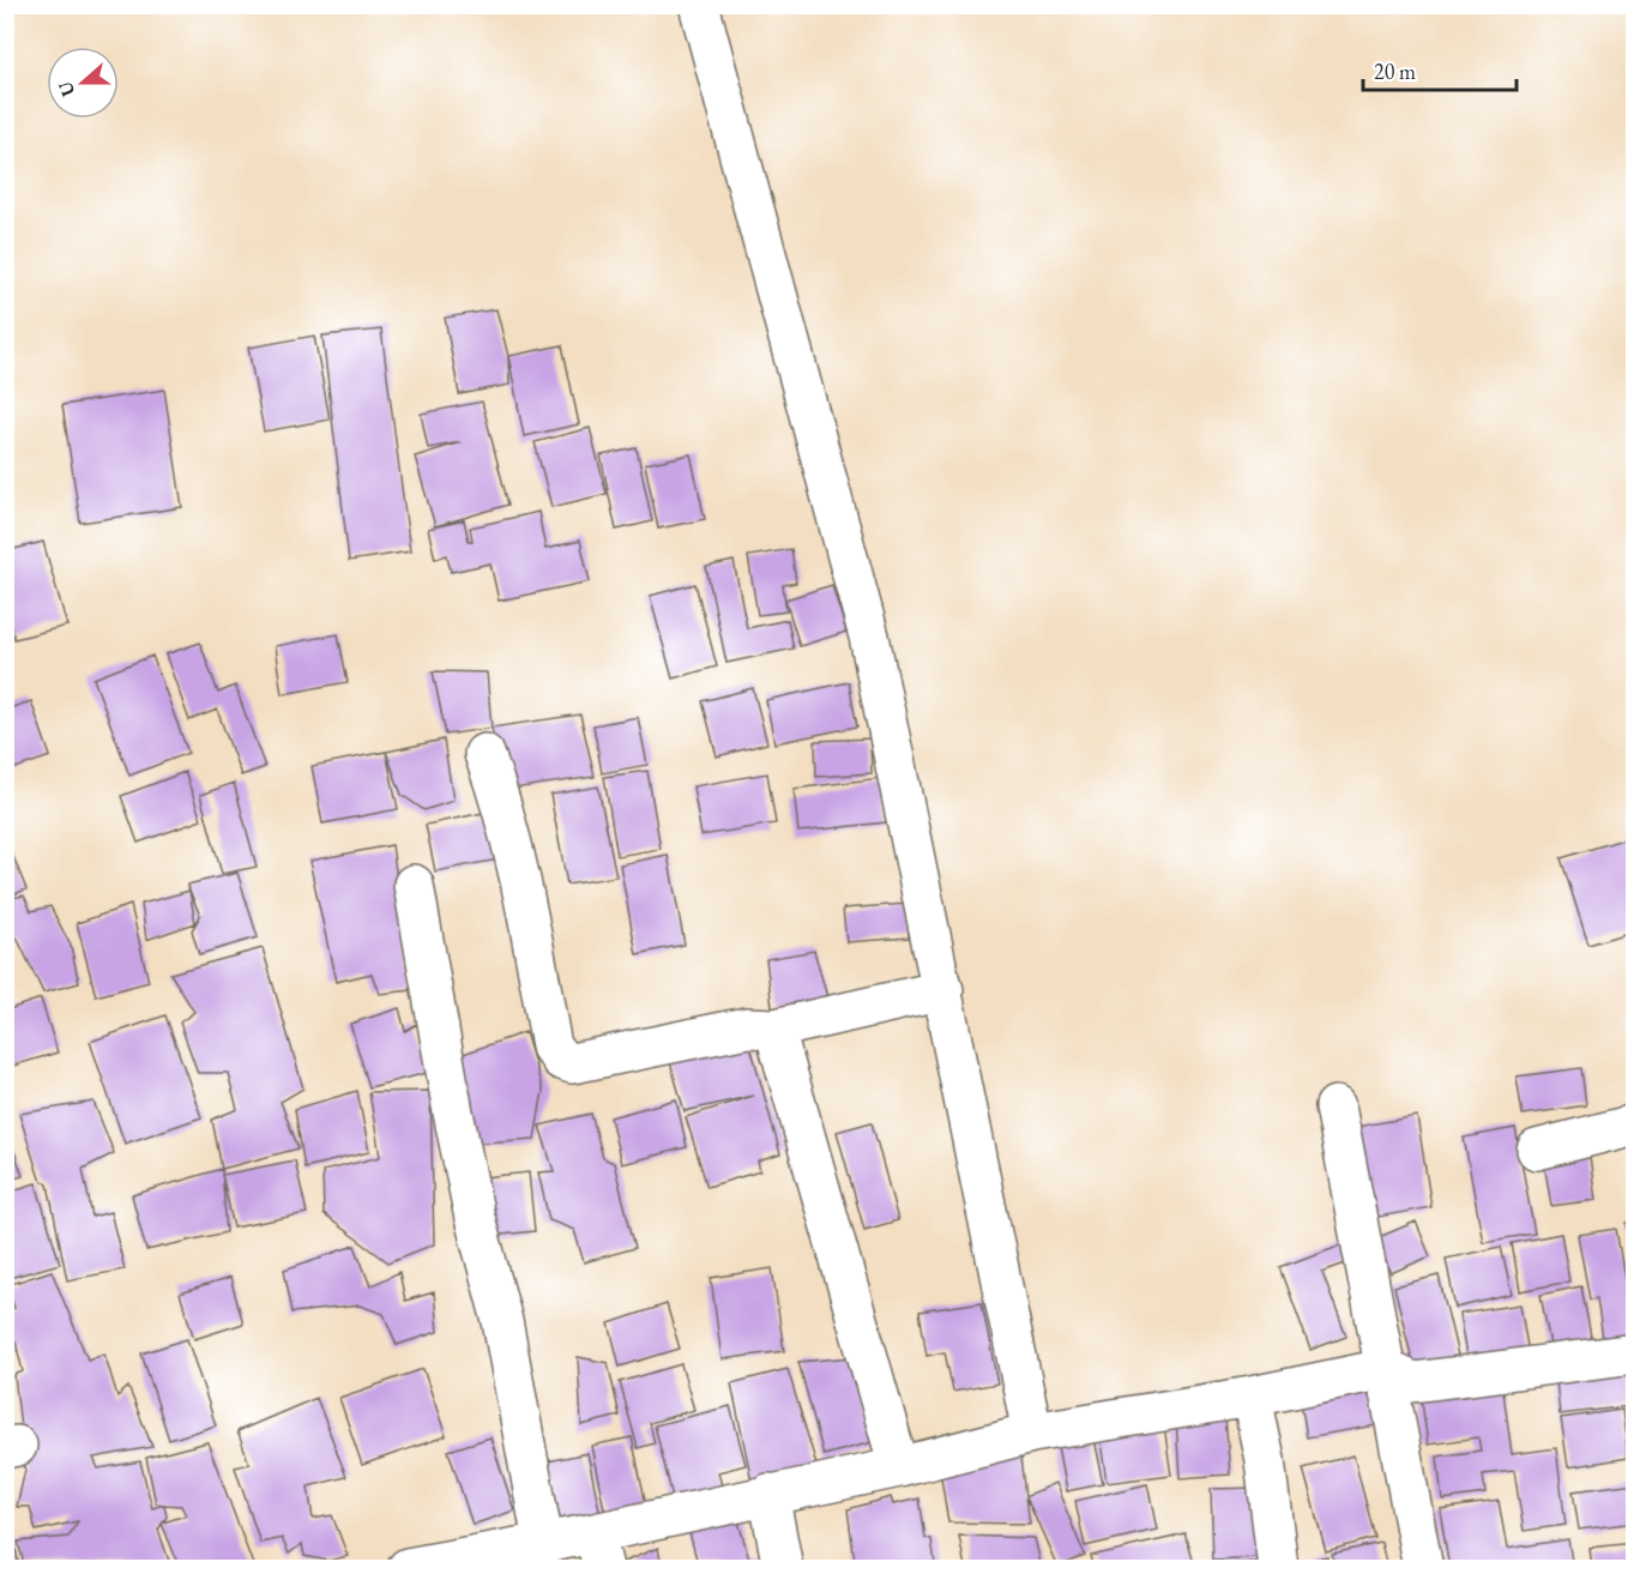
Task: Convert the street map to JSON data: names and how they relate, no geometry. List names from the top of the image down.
{
  "scale_bar": "20 m",
  "north": "left"
}
